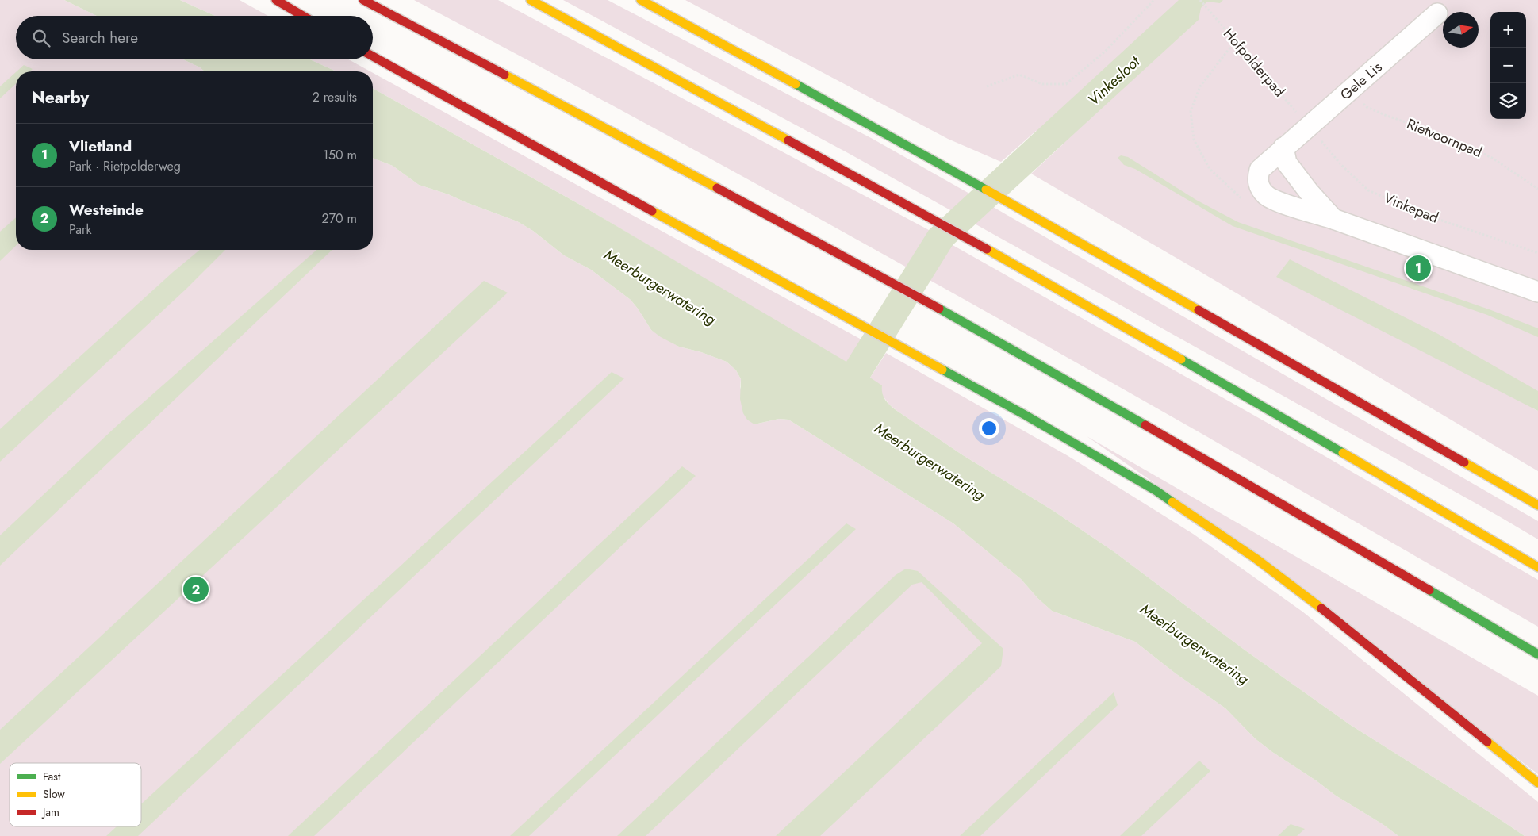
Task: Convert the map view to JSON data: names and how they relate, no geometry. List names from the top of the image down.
{
  "streets": {
    "street": ["Gele Lis"],
    "path": ["Hofpolderpad", "Rietvoornpad", "Vinkepad"]
  },
  "crossings": [
    ["Hofpolderpad", "Gele Lis"],
    ["Hofpolderpad", "Vinkepad"],
    ["Gele Lis", "Rietvoornpad"],
    ["Gele Lis", "Vinkepad"]
  ],
  "water": ["Vinkesloot", "Meerburgerwatering"],
  "legend": ["Fast", "Slow", "Jam"],
  "north": "right",
  "page": {
    "map_buttons": ["+", "−"],
    "search": "Search here",
    "heading": ["Nearby", "2 results"],
    "list": [
      {
        "mark": "1",
        "name": "Vlietland",
        "note": "Park · Rietpolderweg",
        "value": "150 m"
      },
      {
        "mark": "2",
        "name": "Westeinde",
        "note": "Park",
        "value": "270 m"
      }
    ],
    "pins": ["1", "2"]
  }
}
